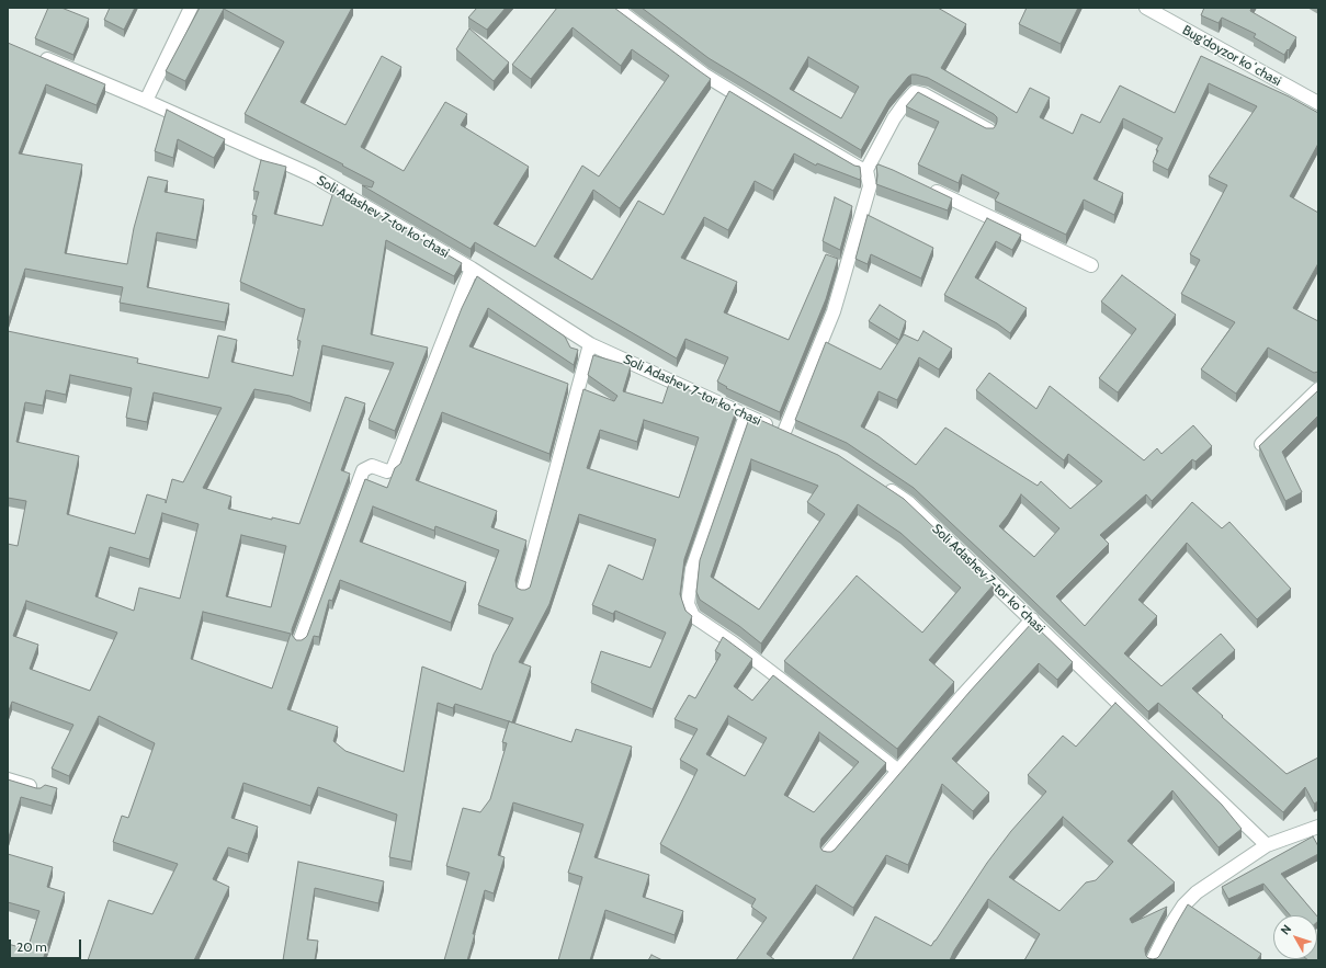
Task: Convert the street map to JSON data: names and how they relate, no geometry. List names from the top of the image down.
{
  "streets": {
    "street": ["Bug'doyzor koʻchasi", "Soli Adashev 7-tor koʻchasi"]
  },
  "scale_bar": "20 m",
  "north": "top left"
}
